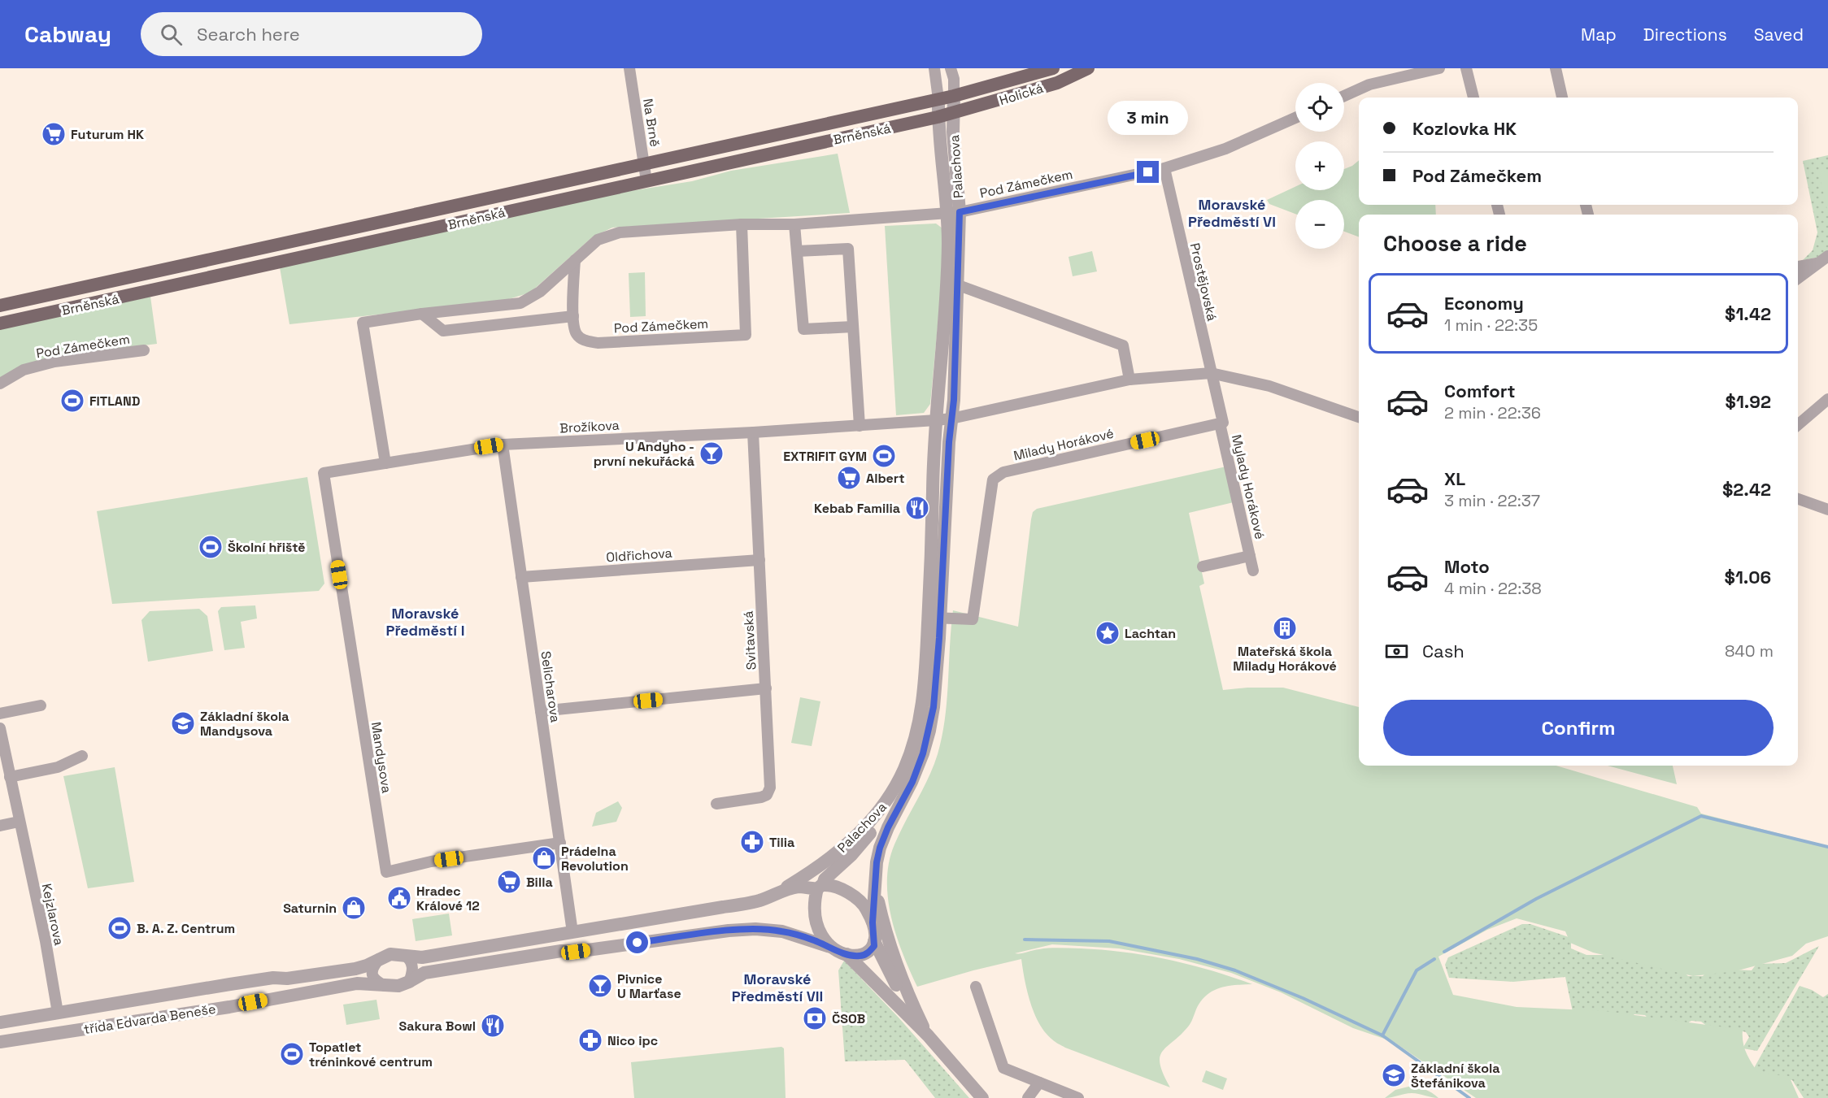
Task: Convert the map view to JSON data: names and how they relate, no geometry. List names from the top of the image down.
{
  "streets": {
    "main road": ["Holická", "Brněnská"],
    "street": [
      "Na Brně",
      "Palachova",
      "Pod Zámečkem",
      "Prostějovská",
      "Brožíkova",
      "Milady Horákové",
      "Mylady Horákové",
      "Oldřichova",
      "Svitavská",
      "Selicharova",
      "Mandysova",
      "Kejzlarova",
      "třída Edvarda Beneše"
    ]
  },
  "crossings": [
    ["Holická", "Brněnská"],
    ["Holická", "Palachova"],
    ["Na Brně", "Brněnská"],
    ["Brněnská", "Palachova"],
    ["Palachova", "Pod Zámečkem"],
    ["Palachova", "Brožíkova"],
    ["Palachova", "Milady Horákové"],
    ["Palachova", "třída Edvarda Beneše"],
    ["Pod Zámečkem", "Prostějovská"],
    ["Pod Zámečkem", "Brožíkova"],
    ["Brožíkova", "Svitavská"],
    ["Brožíkova", "Selicharova"],
    ["Brožíkova", "Mandysova"],
    ["Milady Horákové", "Mylady Horákové"],
    ["Oldřichova", "Svitavská"],
    ["Oldřichova", "Selicharova"],
    ["Selicharova", "Mandysova"],
    ["Selicharova", "třída Edvarda Beneše"],
    ["Kejzlarova", "třída Edvarda Beneše"]
  ],
  "districts": ["Moravské Předměstí VI", "Moravské Předměstí I", "Moravské Předměstí VII"],
  "places": {
    "supermarket": ["Futurum HK", "Albert", "Billa"],
    "sports": [
      "FITLAND",
      "EXTRIFIT GYM",
      "Školní hřiště",
      "B. A. Z. Centrum",
      "Topatlet tréninkové centrum"
    ],
    "bar": ["U Andyho - první nekuřácká", "Pivnice U Marťase"],
    "restaurant": ["Kebab Familia", "Sakura Bowl"],
    "building": ["Mateřská škola Milady Horákové"],
    "place": ["Lachtan"],
    "school or university": ["Základní škola Mandysova", "Základní škola Štefánikova"],
    "pharmacy": ["Tilia", "Nico ipc"],
    "shop": ["Prádelna Revolution", "Saturnin"],
    "public building": ["Hradec Králové 12"],
    "bank": ["ČSOB"]
  },
  "page": {
    "header": "Cabway",
    "search": "Search here",
    "nav": ["Map", "Directions", "Saved"],
    "map_buttons": ["+", "−"],
    "banner": ["Kozlovka HK", "Pod Zámečkem"],
    "bubble": "3 min",
    "heading": "Choose a ride",
    "list": [
      {
        "name": "Economy",
        "note": "1 min · 22:35",
        "value": "$1.42"
      },
      {
        "name": "Comfort",
        "note": "2 min · 22:36",
        "value": "$1.92"
      },
      {
        "name": "XL",
        "note": "3 min · 22:37",
        "value": "$2.42"
      },
      {
        "name": "Moto",
        "note": "4 min · 22:38",
        "value": "$1.06"
      }
    ],
    "pay": ["Cash", "840 m"],
    "buttons": "Confirm"
  }
}
